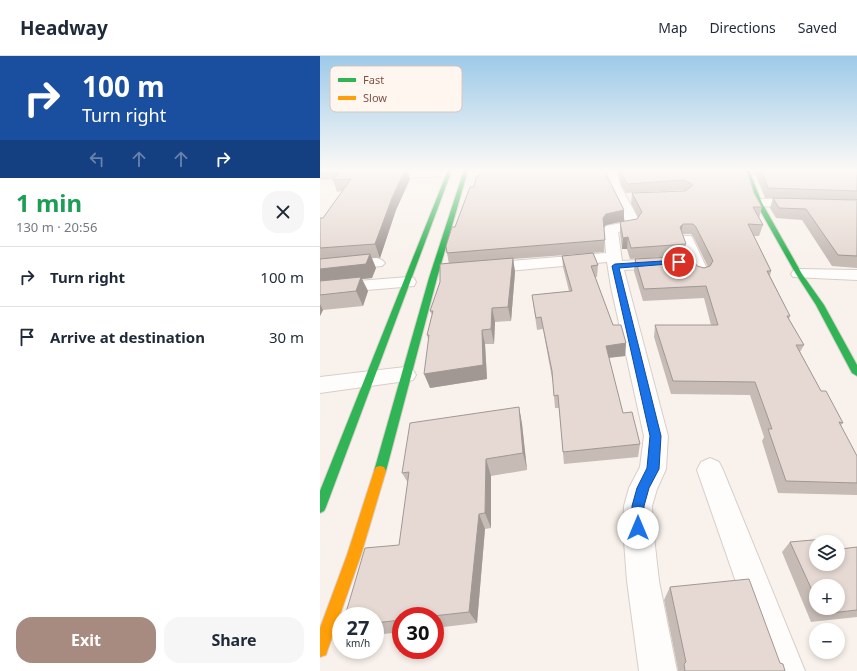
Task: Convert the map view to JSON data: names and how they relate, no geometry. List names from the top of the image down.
{
  "legend": ["Fast", "Slow"],
  "page": {
    "header": "Headway",
    "nav": ["Map", "Directions", "Saved"],
    "turn": ["100 m", "Turn right"],
    "heading": ["1 min", "130 m · 20:56"],
    "list": [
      {
        "name": "Turn right",
        "value": "100 m"
      },
      {
        "name": "Arrive at destination",
        "value": "30 m"
      }
    ],
    "map_buttons": ["+", "−"],
    "speed": "27 km/h",
    "limit": "30",
    "buttons": ["Exit", "Share"]
  }
}
